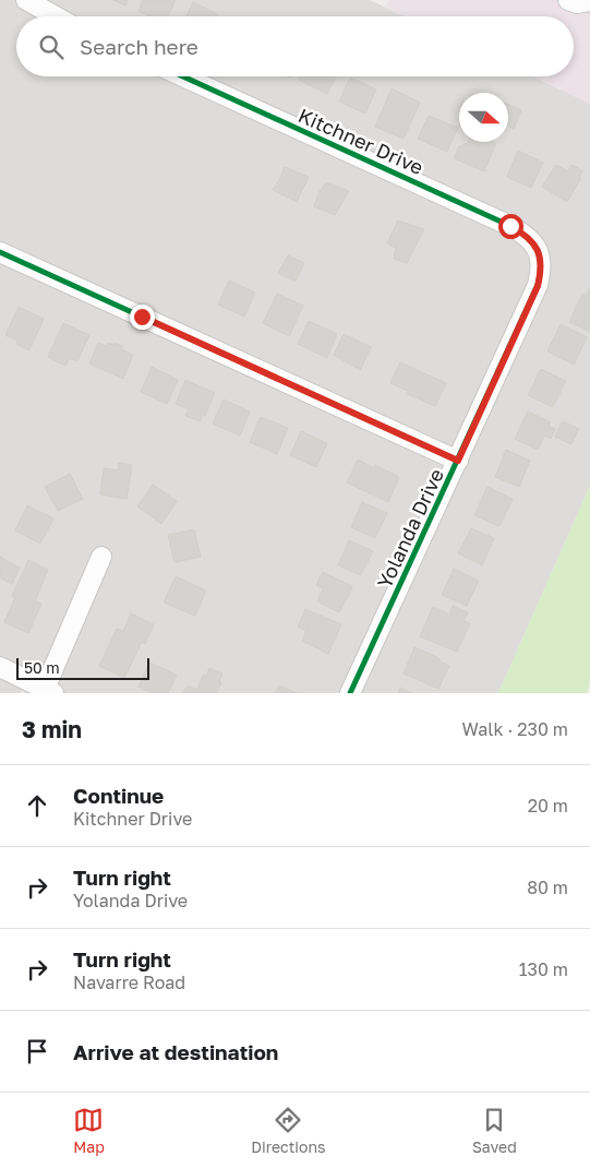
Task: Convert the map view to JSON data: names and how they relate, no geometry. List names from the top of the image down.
{
  "streets": {
    "street": ["Kitchner Drive", "Yolanda Drive"]
  },
  "crossings": [
    ["Kitchner Drive", "Yolanda Drive"]
  ],
  "scale_bar": "50 m",
  "north": "right",
  "page": {
    "search": "Search here",
    "scale": "50 m",
    "heading": ["3 min", "Walk · 230 m"],
    "list": [
      ["Continue", "Kitchner Drive", "20 m"],
      ["Turn right", "Yolanda Drive", "80 m"],
      ["Turn right", "Navarre Road", "130 m"],
      "Arrive at destination"
    ],
    "nav": ["Map", "Directions", "Saved"]
  }
}
